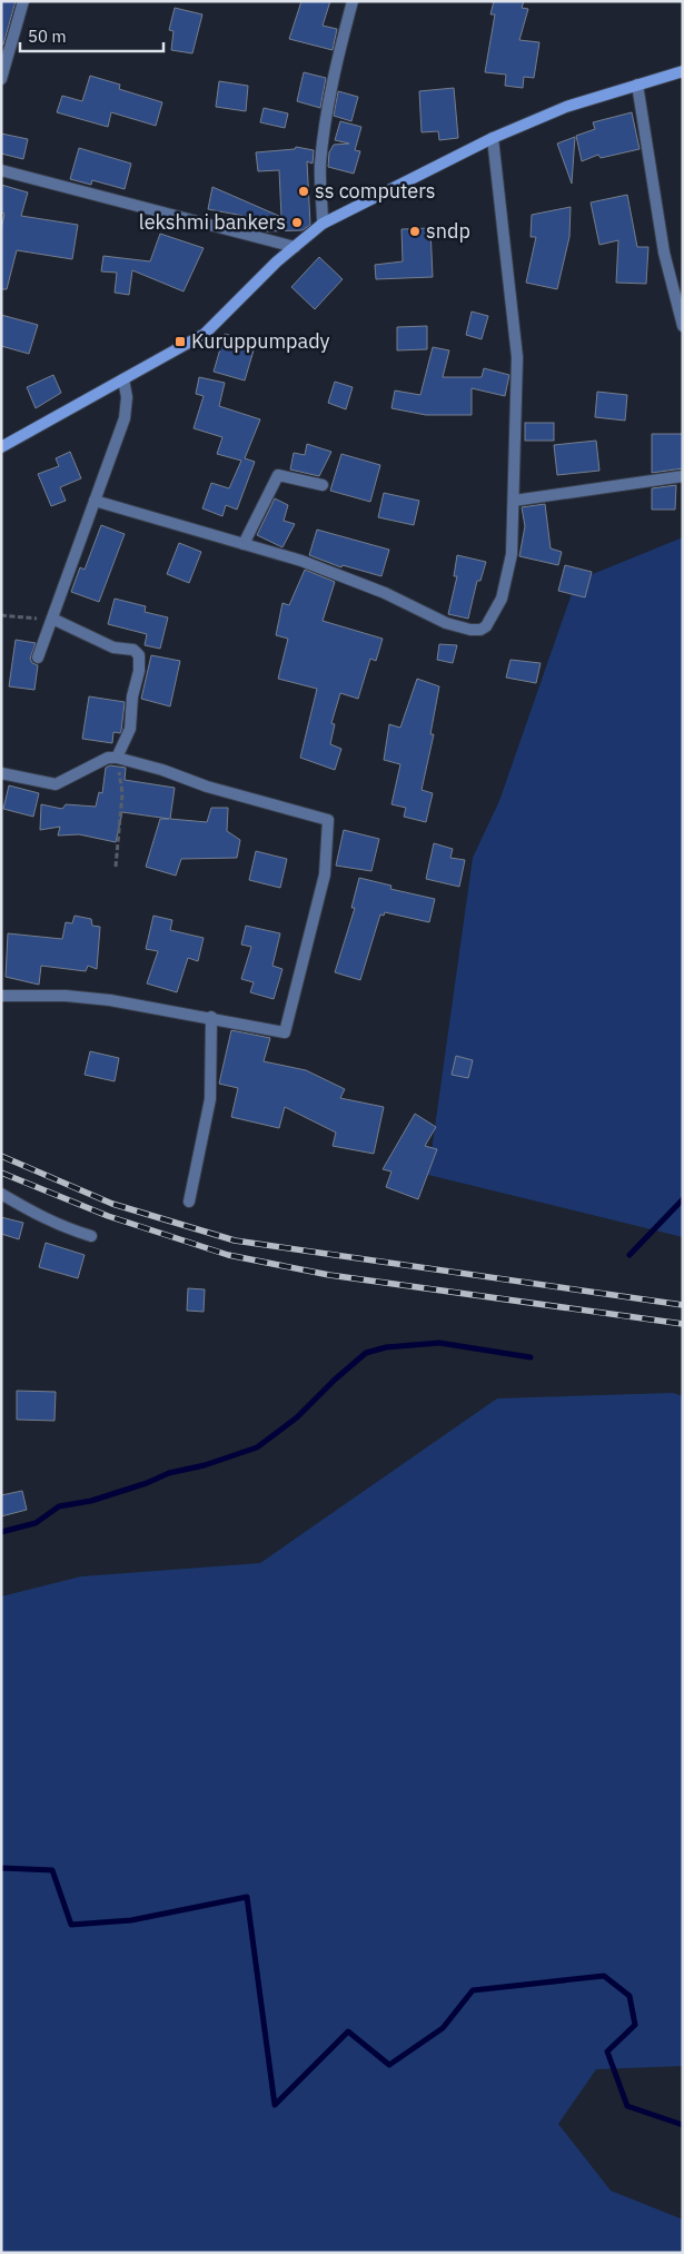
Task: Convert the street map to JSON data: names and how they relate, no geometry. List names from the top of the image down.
{
  "places": {
    "other": ["ss computers", "lekshmi bankers", "sndp"],
    "transit": ["Kuruppumpady"]
  },
  "scale_bar": "50 m"
}
